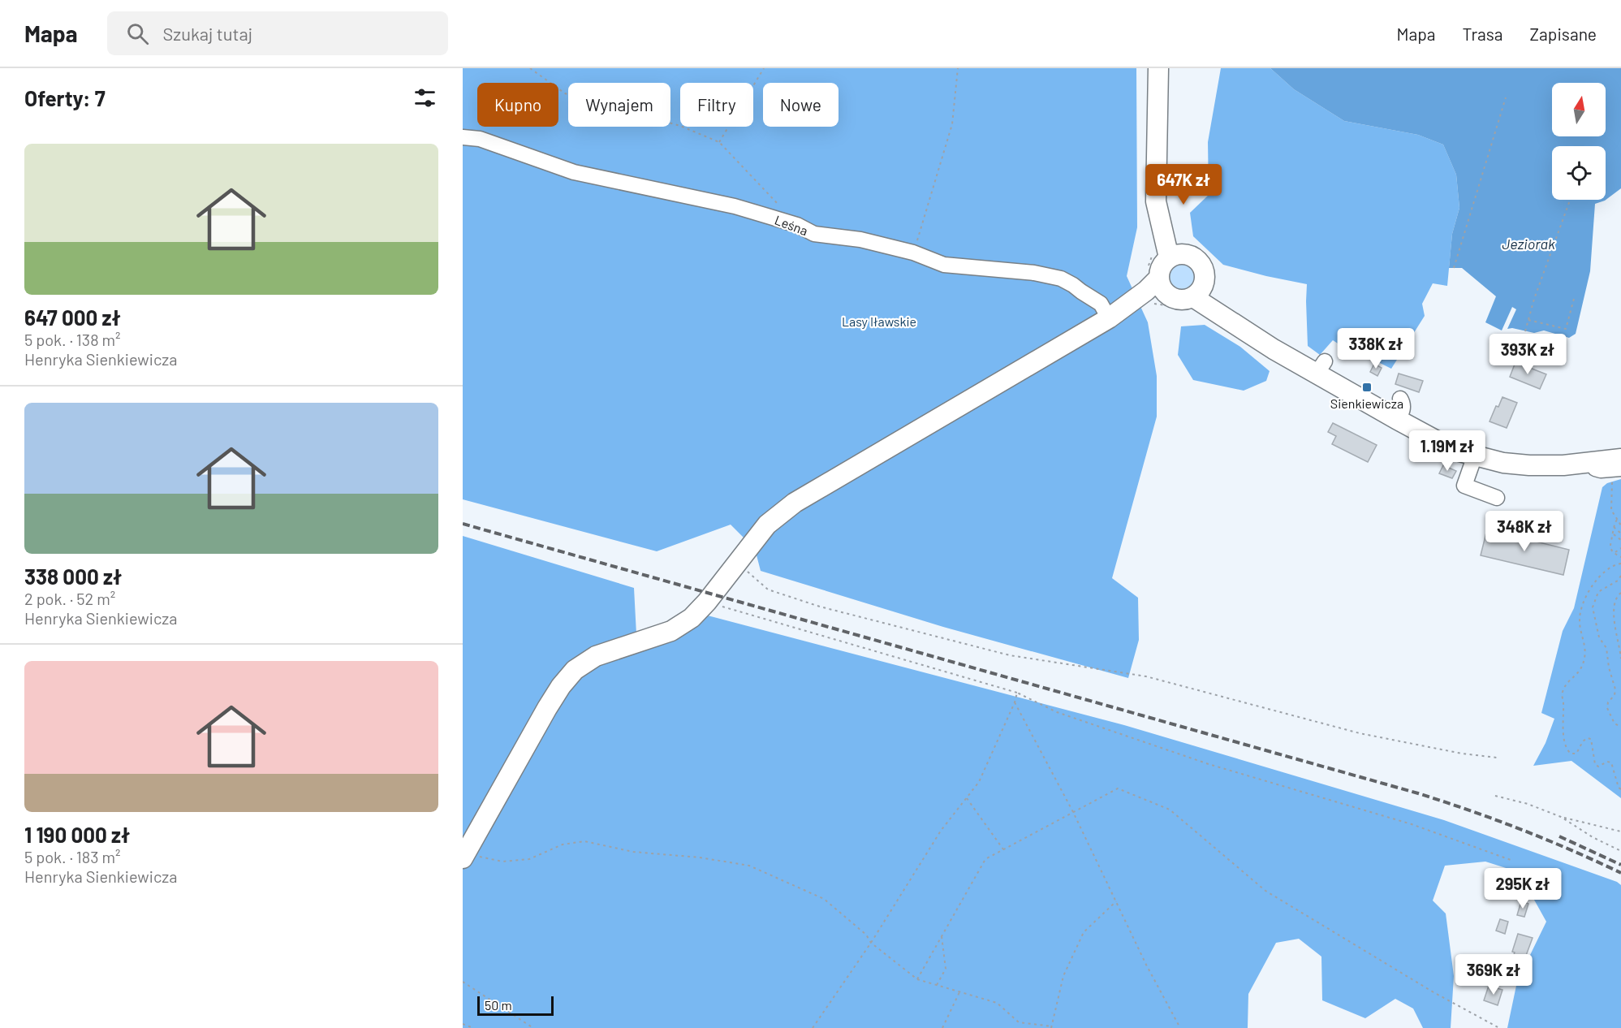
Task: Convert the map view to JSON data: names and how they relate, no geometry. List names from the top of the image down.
{
  "streets": {
    "lane": ["Leśna"]
  },
  "water": ["Jeziorak"],
  "parks": ["Lasy Iławskie"],
  "places": {
    "transit": ["Sienkiewicza"]
  },
  "scale_bar": "50 m",
  "north": "top",
  "page": {
    "header": "Mapa",
    "search": "Szukaj tutaj",
    "nav": ["Mapa", "Trasa", "Zapisane"],
    "heading": "Oferty: 7",
    "chip": [
      "Kupno",
      "Wynajem",
      "Filtry",
      "Nowe"
    ],
    "list": [
      {
        "name": "647 000 zł",
        "note": "5 pok. · 138 m² · Henryka Sienkiewicza"
      },
      {
        "name": "338 000 zł",
        "note": "2 pok. · 52 m² · Henryka Sienkiewicza"
      },
      {
        "name": "1 190 000 zł",
        "note": "5 pok. · 183 m² · Henryka Sienkiewicza"
      }
    ],
    "price": [
      "647K zł",
      "338K zł",
      "393K zł",
      "1.19M zł",
      "348K zł",
      "295K zł",
      "369K zł"
    ],
    "scale": "50 m"
  }
}
